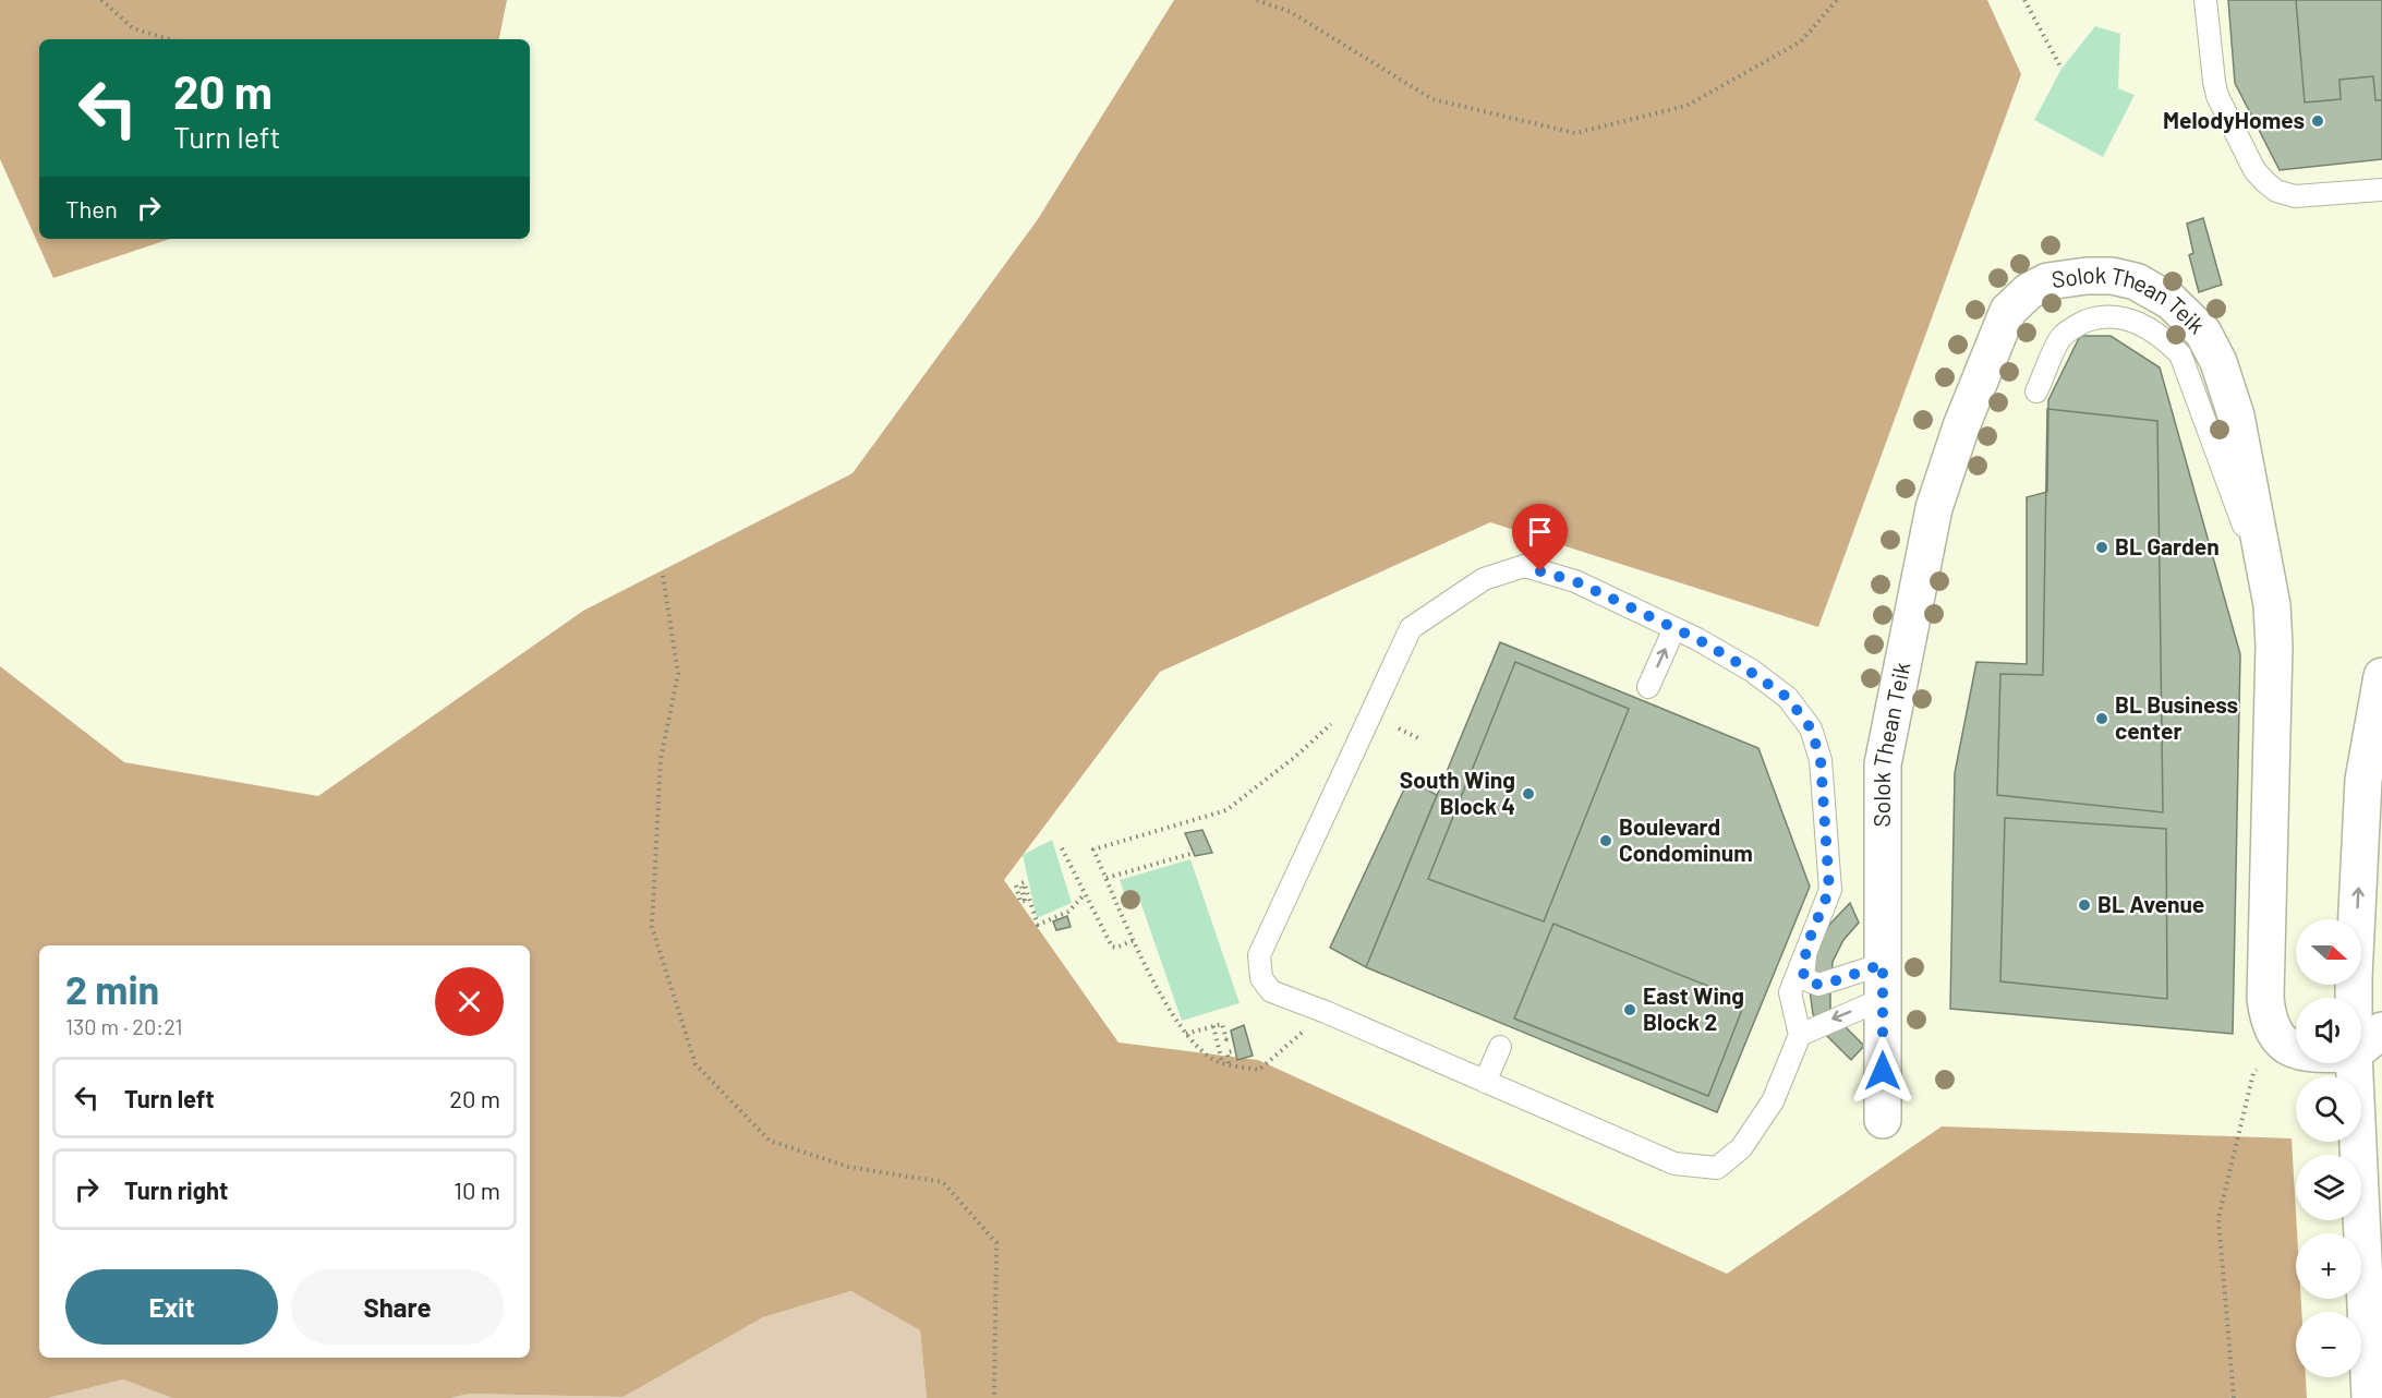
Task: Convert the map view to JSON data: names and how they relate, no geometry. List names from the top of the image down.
{
  "streets": {
    "street": ["Solok Thean Teik"]
  },
  "places": [
    "MelodyHomes",
    "BL Garden",
    "BL Business center",
    "South Wing Block 4",
    "Boulevard Condominum",
    "BL Avenue",
    "East Wing Block 2"
  ],
  "north": "right",
  "page": {
    "turn": ["20 m", "Turn left"],
    "then": "Then",
    "map_buttons": ["+", "−"],
    "heading": ["2 min", "130 m · 20:21"],
    "list": [
      {
        "name": "Turn left",
        "value": "20 m"
      },
      {
        "name": "Turn right",
        "value": "10 m"
      }
    ],
    "buttons": ["Exit", "Share"]
  }
}
